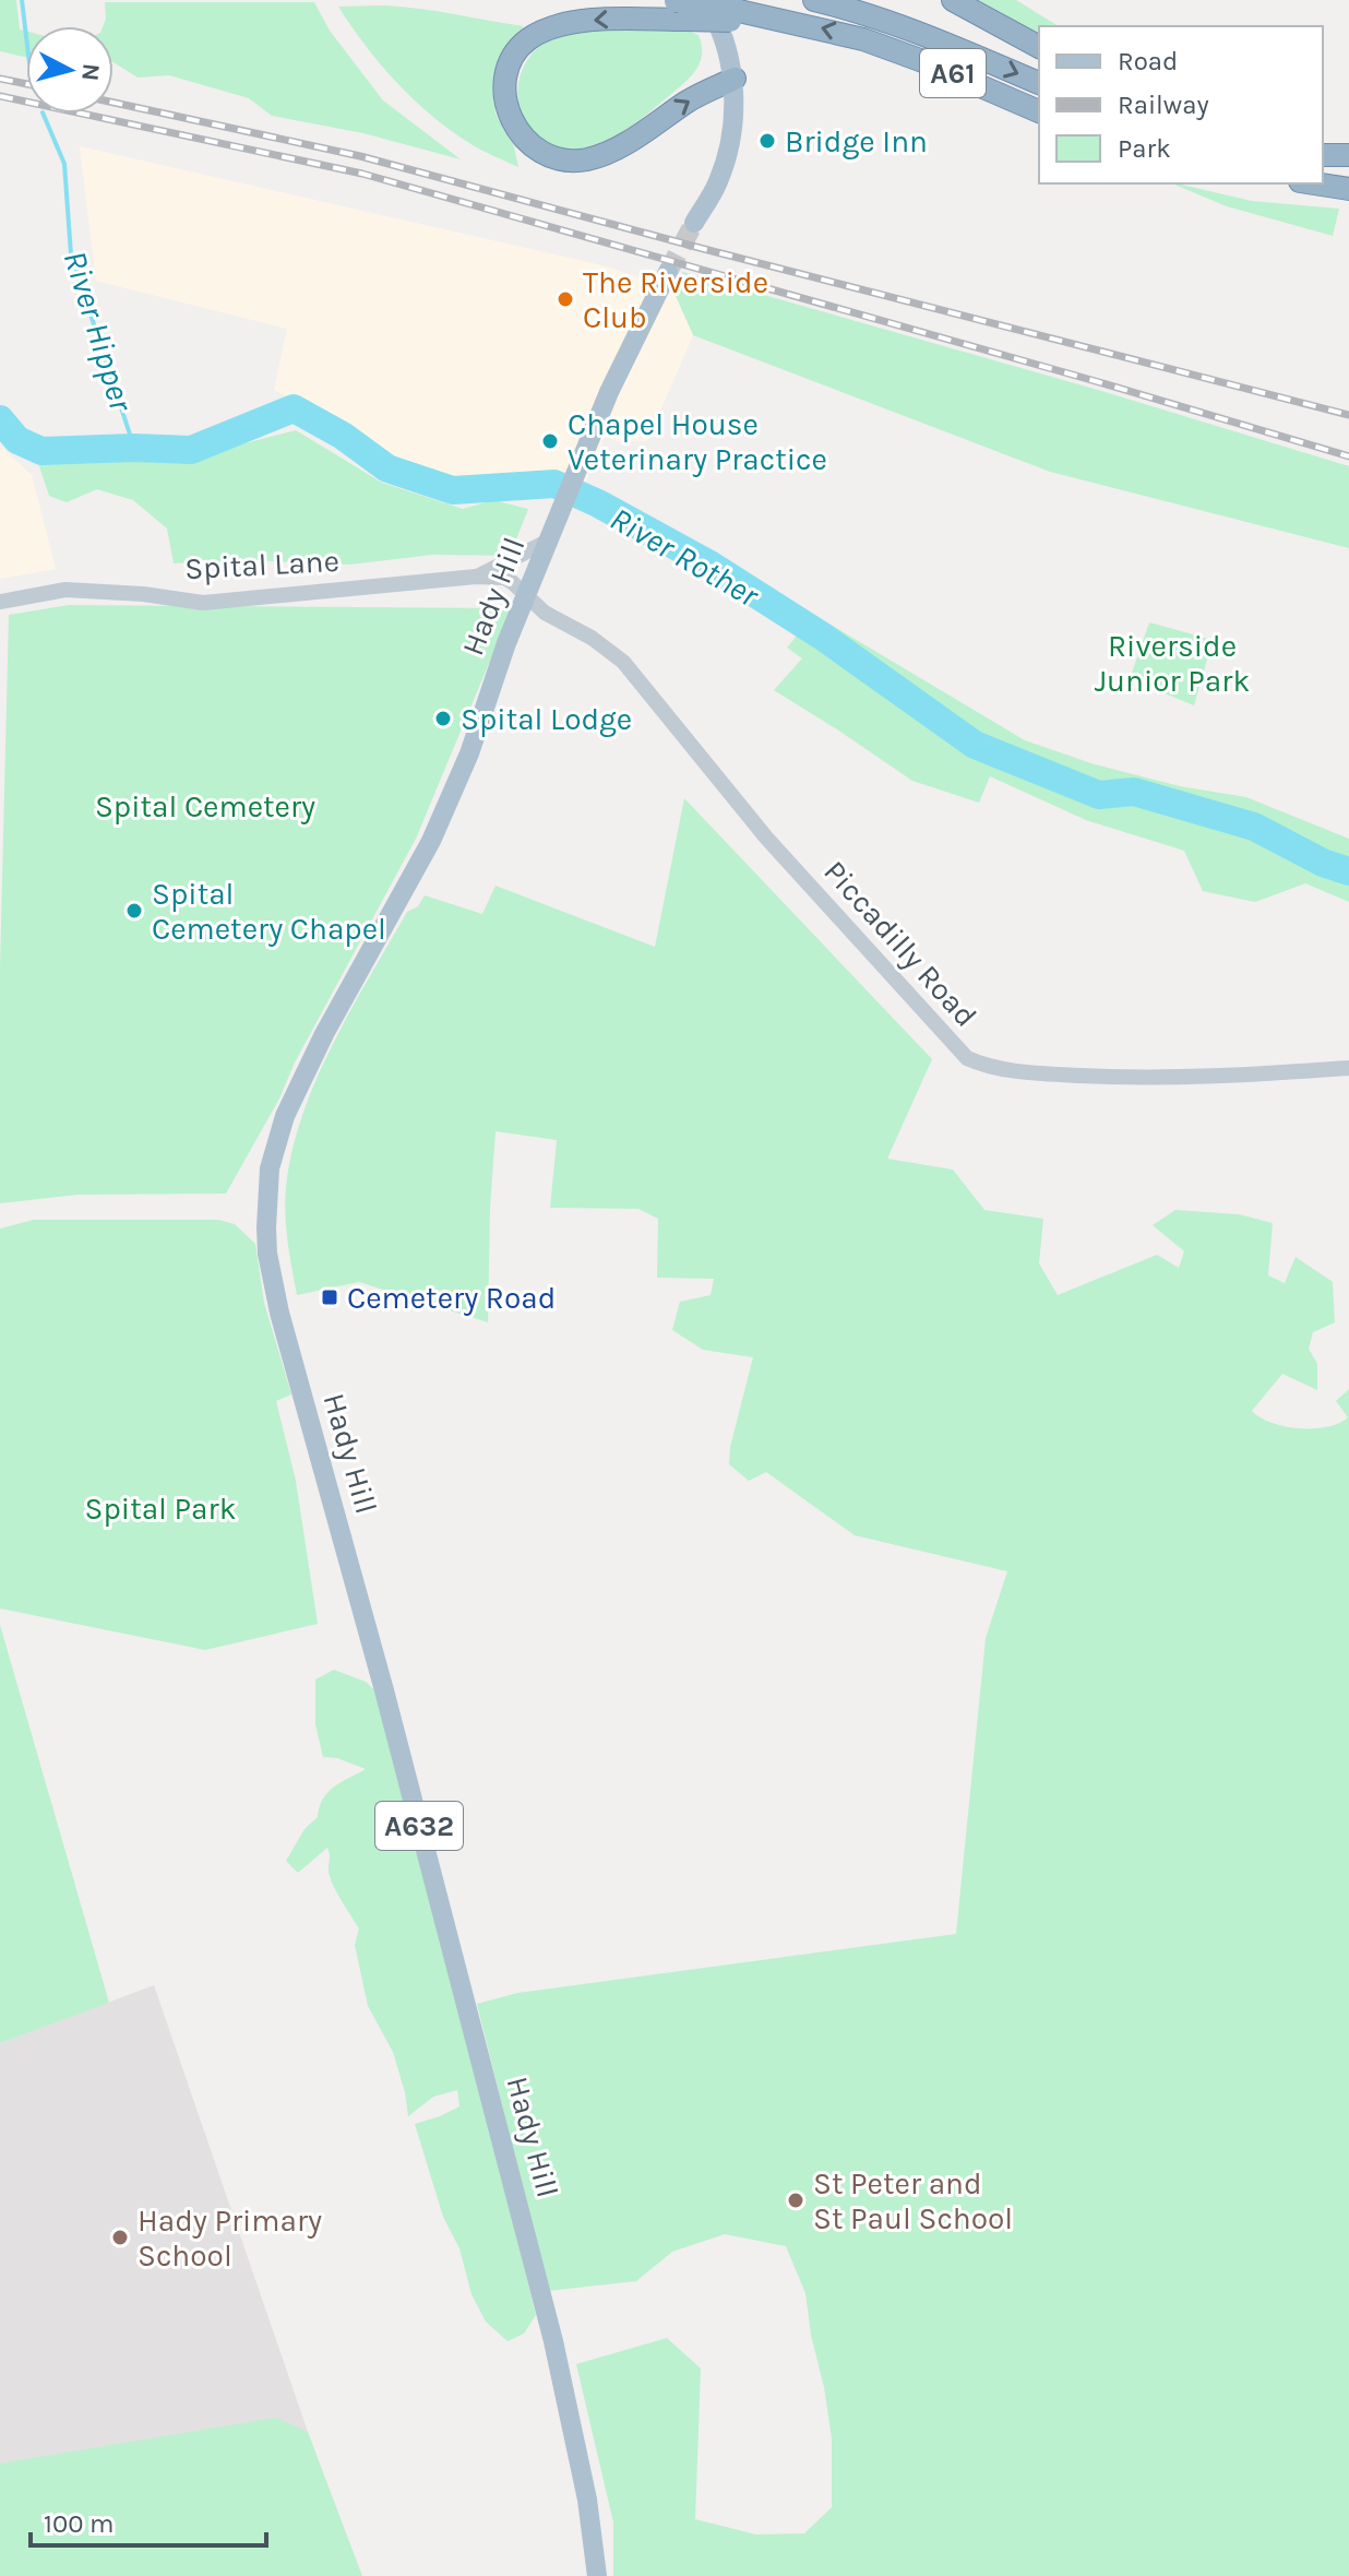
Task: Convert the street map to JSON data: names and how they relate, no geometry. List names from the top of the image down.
{
  "streets": {
    "highway": ["A61"],
    "main road": ["Hady Hill", "A632"],
    "street": ["Spital Lane", "Piccadilly Road"]
  },
  "crossings": [
    ["Spital Lane", "Hady Hill"],
    ["Spital Lane", "Piccadilly Road"],
    ["Hady Hill", "Piccadilly Road"]
  ],
  "water": ["River Hipper", "River Rother"],
  "parks": ["Riverside Junior Park", "Spital Cemetery", "Spital Park"],
  "places": {
    "other": [
      "Bridge Inn",
      "The Riverside Club",
      "Chapel House Veterinary Practice",
      "Spital Lodge",
      "Spital Cemetery Chapel",
      "St Peter and St Paul School",
      "Hady Primary School"
    ],
    "transit": ["Cemetery Road"]
  },
  "legend": ["Road", "Railway", "Park"],
  "scale_bar": "100 m",
  "north": "right"
}
